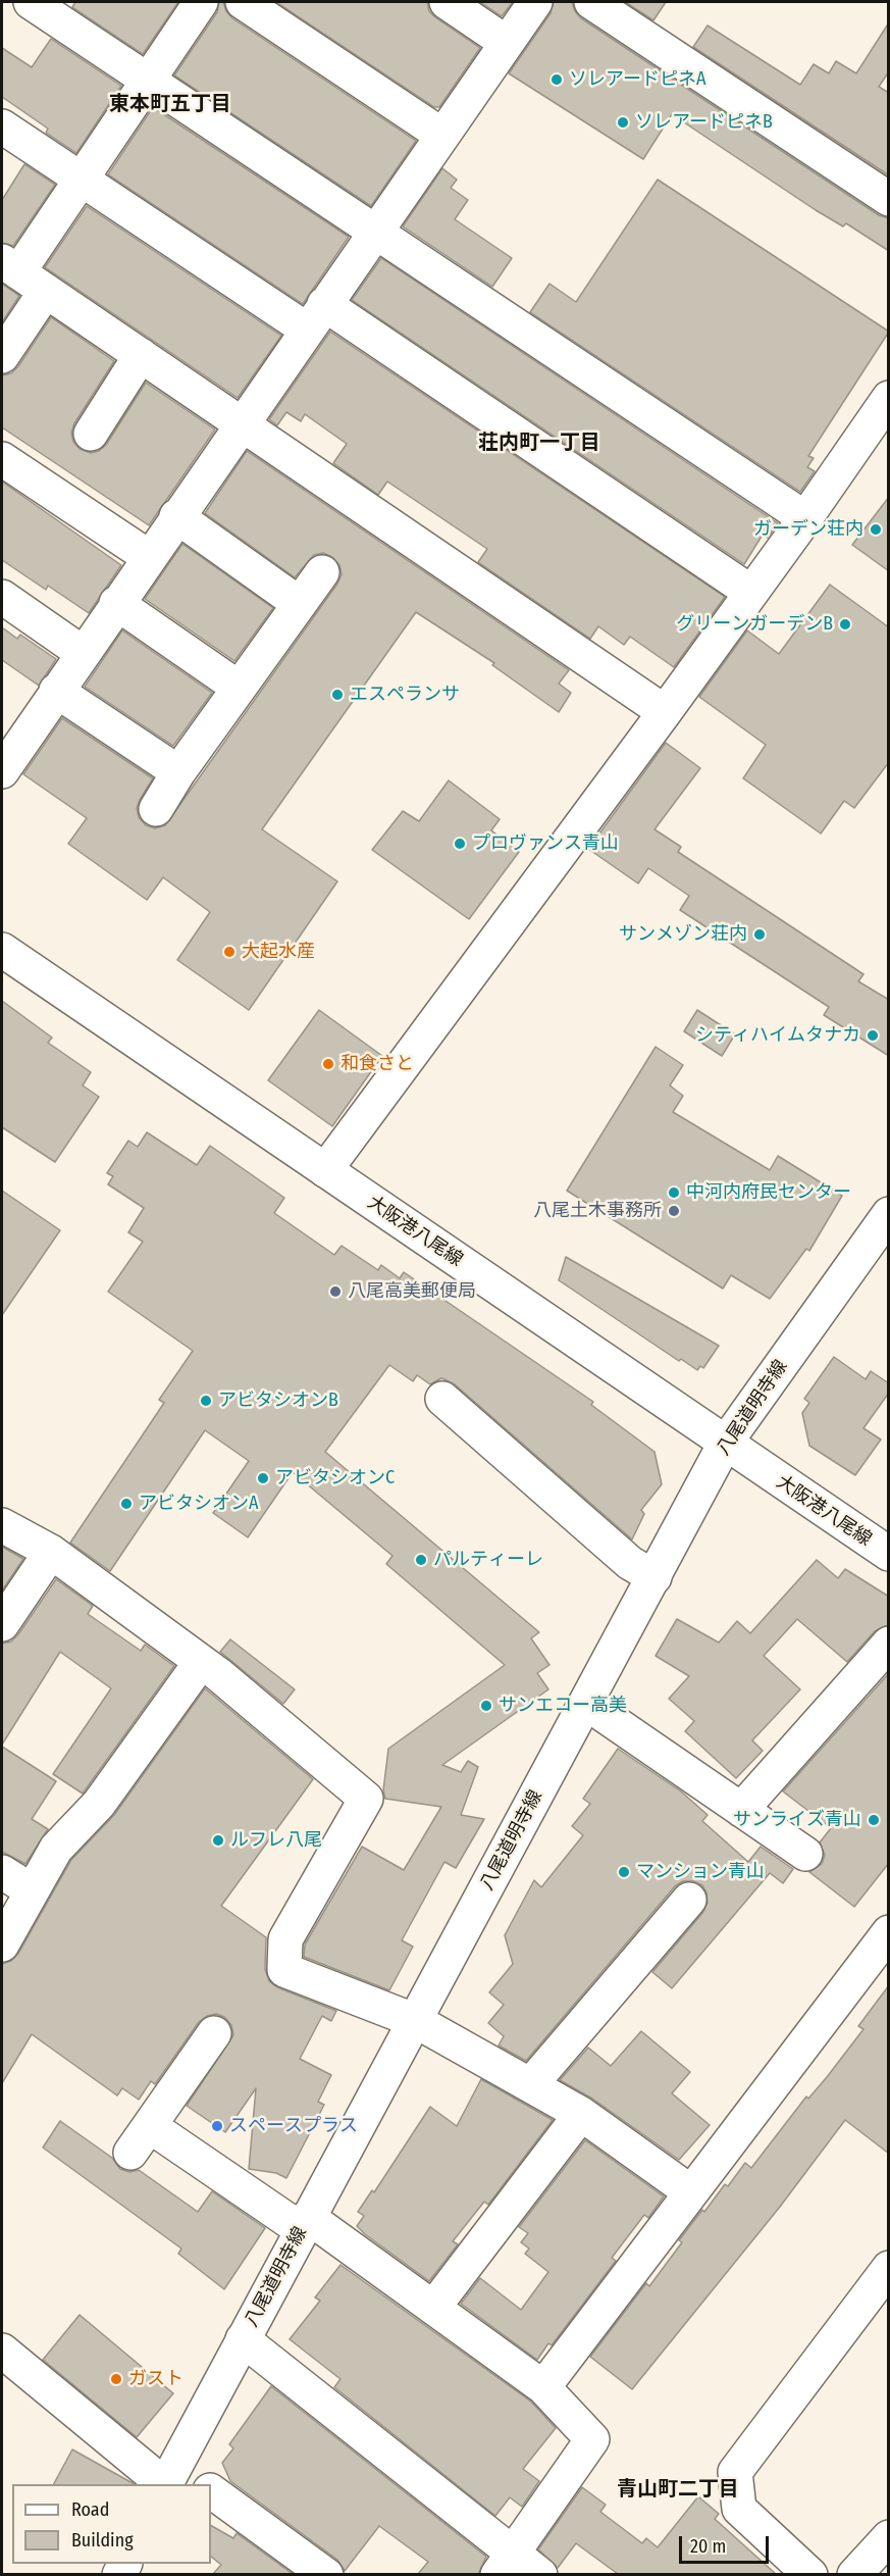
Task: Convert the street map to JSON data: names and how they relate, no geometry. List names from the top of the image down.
{
  "streets": {
    "street": ["大阪港八尾線", "八尾道明寺線"]
  },
  "crossings": [
    ["大阪港八尾線", "八尾道明寺線"]
  ],
  "districts": ["東本町五丁目", "荘内町一丁目", "青山町二丁目"],
  "places": [
    "ソレアードピネA",
    "ソレアードピネB",
    "ガーデン荘内",
    "グリーンガーデンB",
    "エスペランサ",
    "プロヴァンス青山",
    "サンメゾン荘内",
    "大起水産",
    "シティハイムタナカ",
    "和食さと",
    "中河内府民センター",
    "八尾土木事務所",
    "八尾高美郵便局",
    "アビタシオンB",
    "アビタシオンC",
    "アビタシオンA",
    "パルティーレ",
    "サンエコー高美",
    "サンライズ青山",
    "ルフレ八尾",
    "マンション青山",
    "スペースプラス",
    "ガスト"
  ],
  "legend": ["Road", "Building"],
  "scale_bar": "20 m"
}
